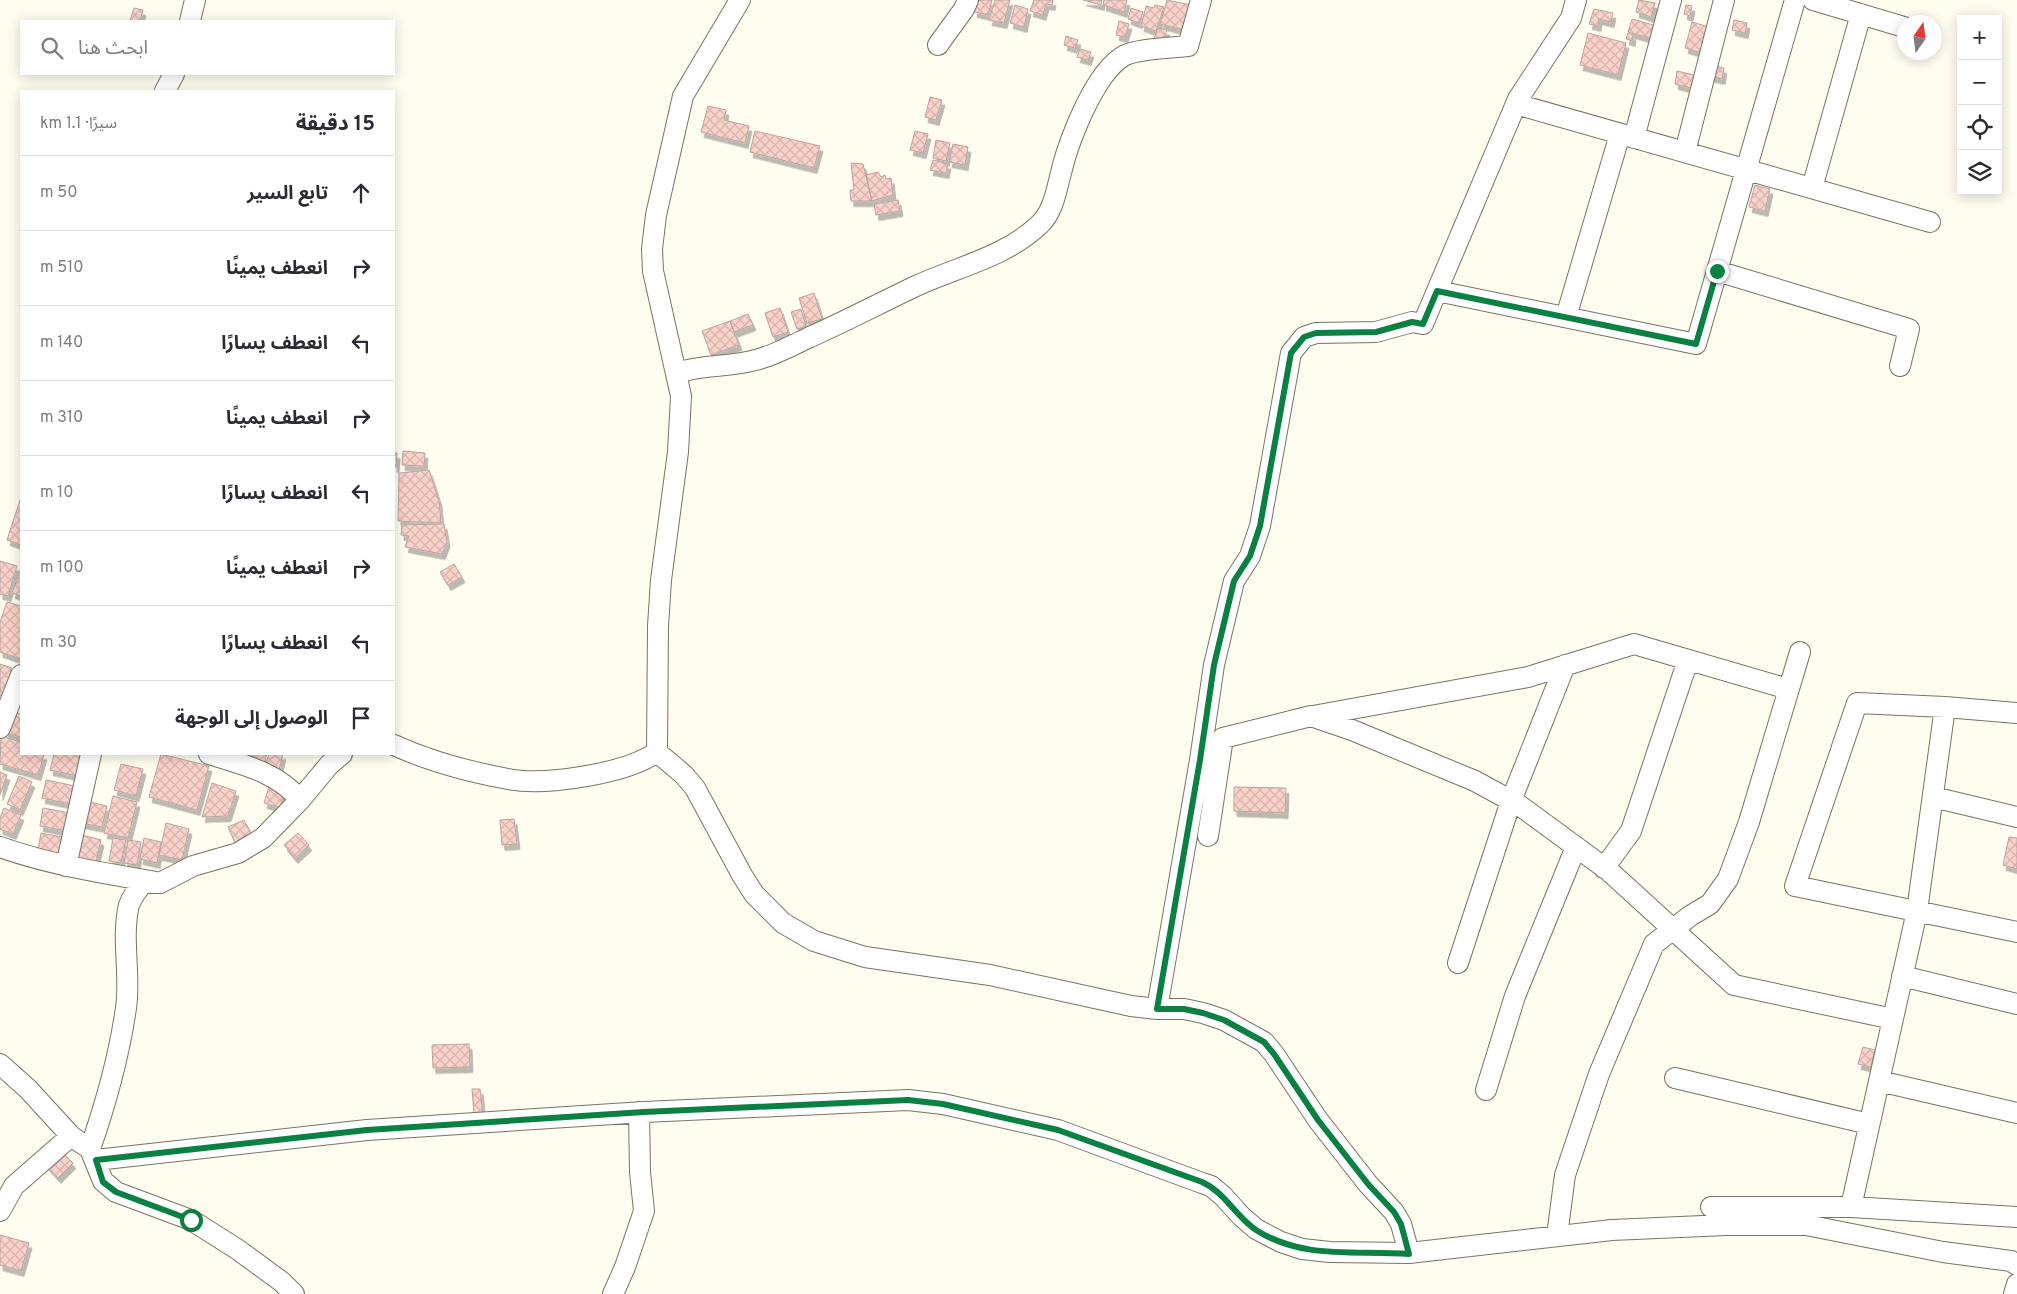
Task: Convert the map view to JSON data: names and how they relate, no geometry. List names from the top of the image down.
{
  "north": "top",
  "page": {
    "map_buttons": ["+", "−"],
    "search": "ابحث هنا",
    "heading": ["15 دقيقة", "سيرًا · 1.1 km"],
    "list": [
      ["تابع السير", "50 m"],
      ["انعطف يمينًا", "510 m"],
      ["انعطف يسارًا", "140 m"],
      ["انعطف يمينًا", "310 m"],
      ["انعطف يسارًا", "10 m"],
      ["انعطف يمينًا", "100 m"],
      ["انعطف يسارًا", "30 m"],
      "الوصول إلى الوجهة"
    ]
  }
}
